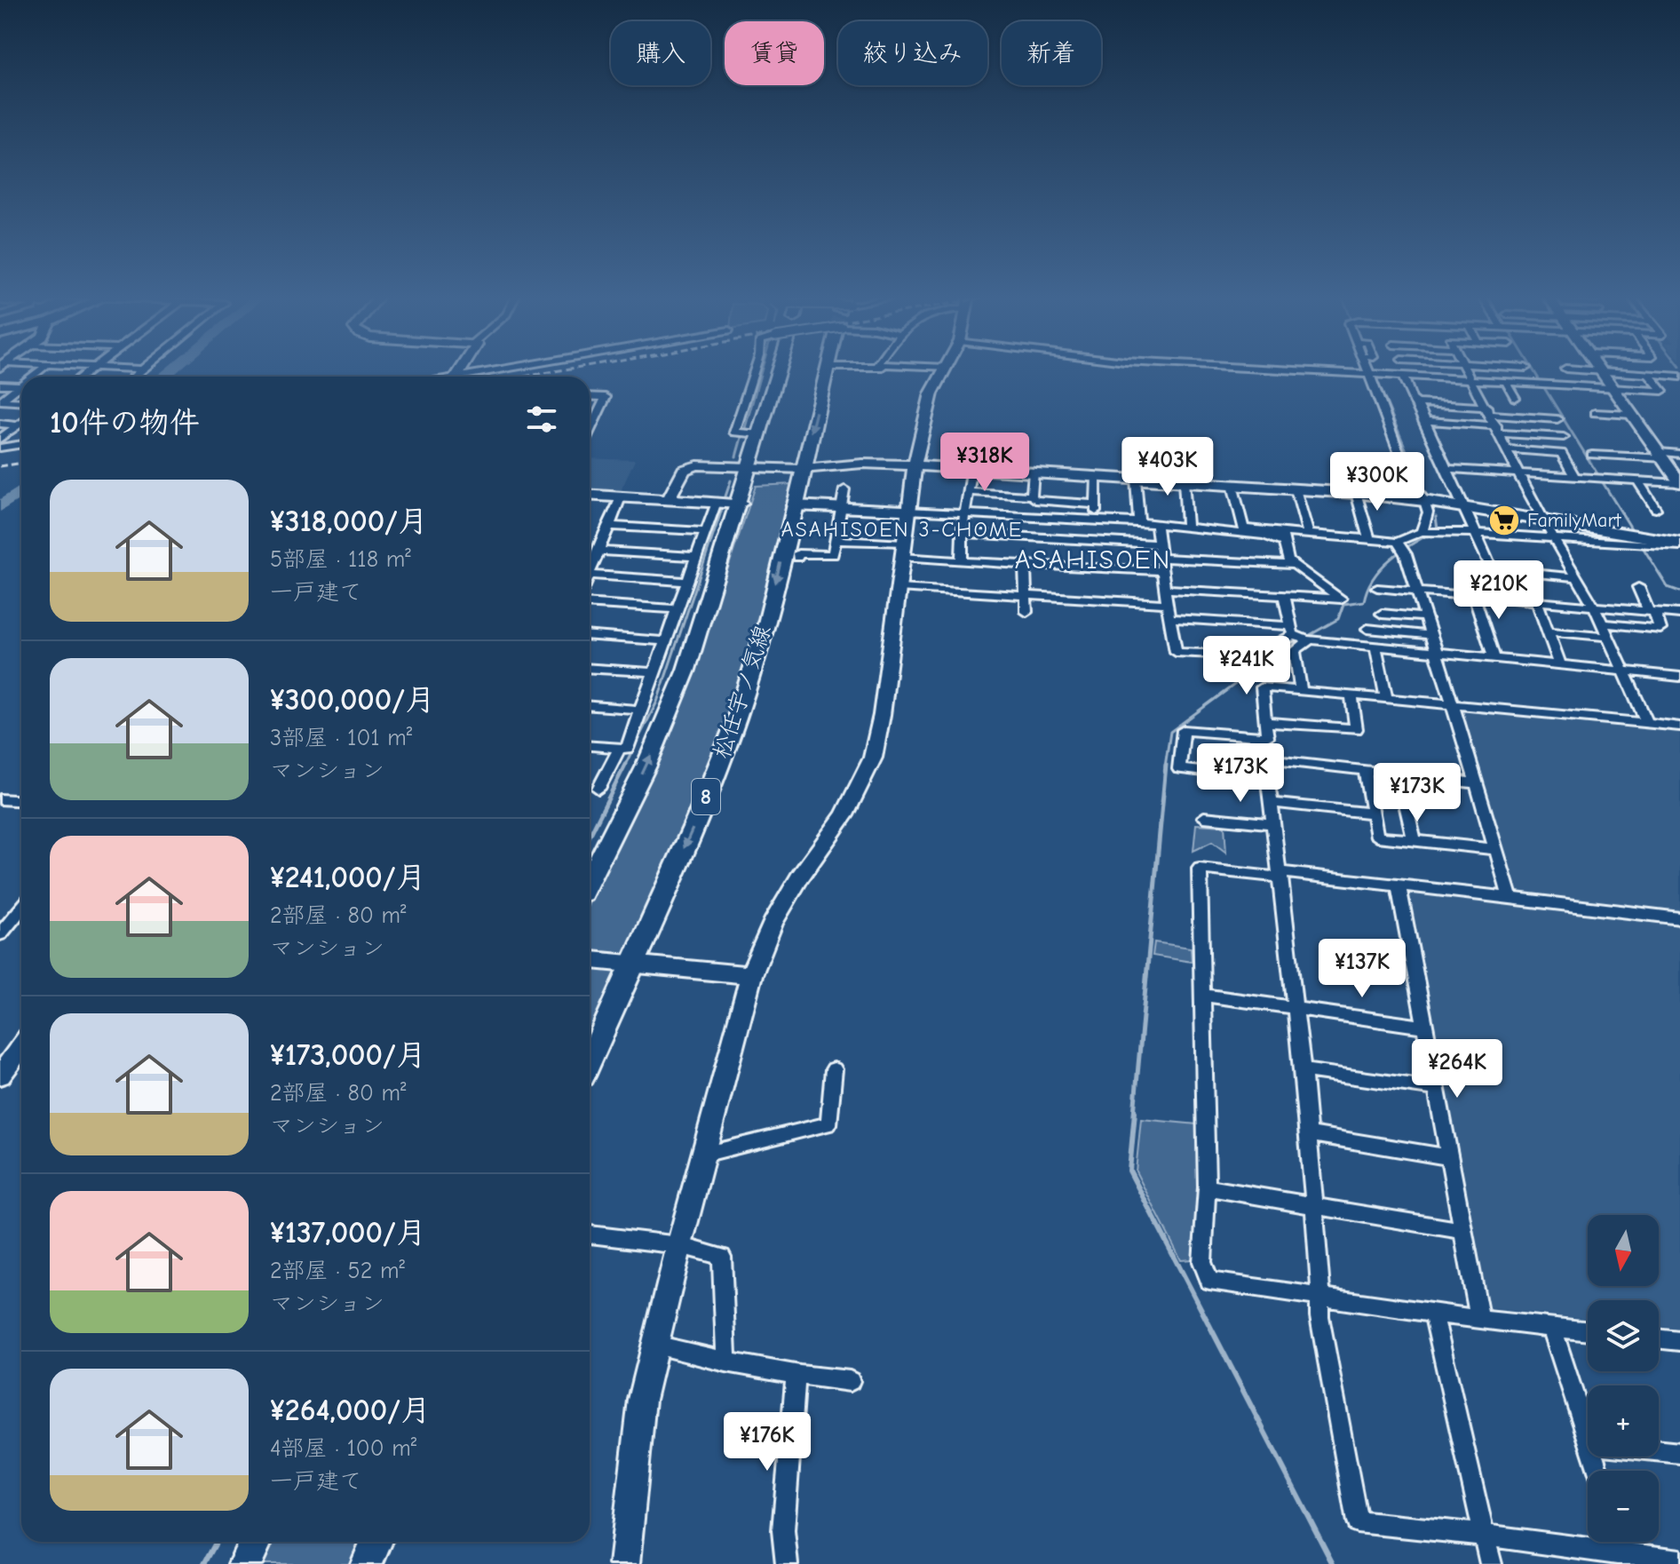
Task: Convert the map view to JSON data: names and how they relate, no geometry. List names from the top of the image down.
{
  "streets": {
    "main road": ["松任宇ノ気線", "8"]
  },
  "districts": ["ASAHISOEN 3-CHOME", "ASAHISOEN"],
  "places": {
    "supermarket": ["FamilyMart"]
  },
  "north": "bottom",
  "page": {
    "chip": [
      "購入",
      "賃貸",
      "絞り込み",
      "新着"
    ],
    "heading": "10件の物件",
    "price": [
      "¥318K",
      "¥403K",
      "¥300K",
      "¥210K",
      "¥241K",
      "¥173K",
      "¥173K",
      "¥137K",
      "¥264K",
      "¥176K"
    ],
    "list": [
      {
        "name": "¥318,000/月",
        "note": "5部屋 · 118 m² · 一戸建て"
      },
      {
        "name": "¥300,000/月",
        "note": "3部屋 · 101 m² · マンション"
      },
      {
        "name": "¥241,000/月",
        "note": "2部屋 · 80 m² · マンション"
      },
      {
        "name": "¥173,000/月",
        "note": "2部屋 · 80 m² · マンション"
      },
      {
        "name": "¥137,000/月",
        "note": "2部屋 · 52 m² · マンション"
      },
      {
        "name": "¥264,000/月",
        "note": "4部屋 · 100 m² · 一戸建て"
      }
    ],
    "map_buttons": ["+", "−"]
  }
}
